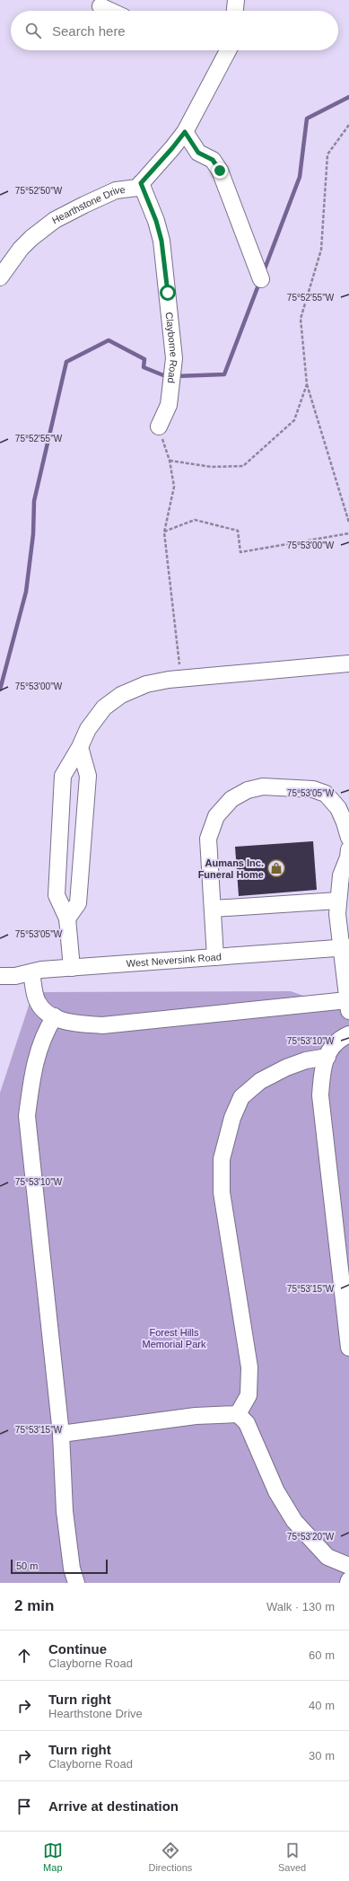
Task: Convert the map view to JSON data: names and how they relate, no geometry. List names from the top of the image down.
{
  "streets": {
    "street": ["Hearthstone Drive", "Clayborne Road", "West Neversink Road"]
  },
  "crossings": [
    ["Hearthstone Drive", "Clayborne Road"]
  ],
  "parks": ["Forest Hills Memorial Park"],
  "places": {
    "shop": ["Aumans Inc. Funeral Home"]
  },
  "scale_bar": "50 m",
  "page": {
    "search": "Search here",
    "scale": "50 m",
    "heading": ["2 min", "Walk · 130 m"],
    "list": [
      ["Continue", "Clayborne Road", "60 m"],
      ["Turn right", "Hearthstone Drive", "40 m"],
      ["Turn right", "Clayborne Road", "30 m"],
      "Arrive at destination"
    ],
    "nav": ["Map", "Directions", "Saved"]
  },
  "coordinates": [
    "75°52'50\"W",
    "75°52'55\"W",
    "75°53'00\"W",
    "75°53'05\"W",
    "75°53'10\"W",
    "75°53'15\"W",
    "75°53'20\"W"
  ]
}
